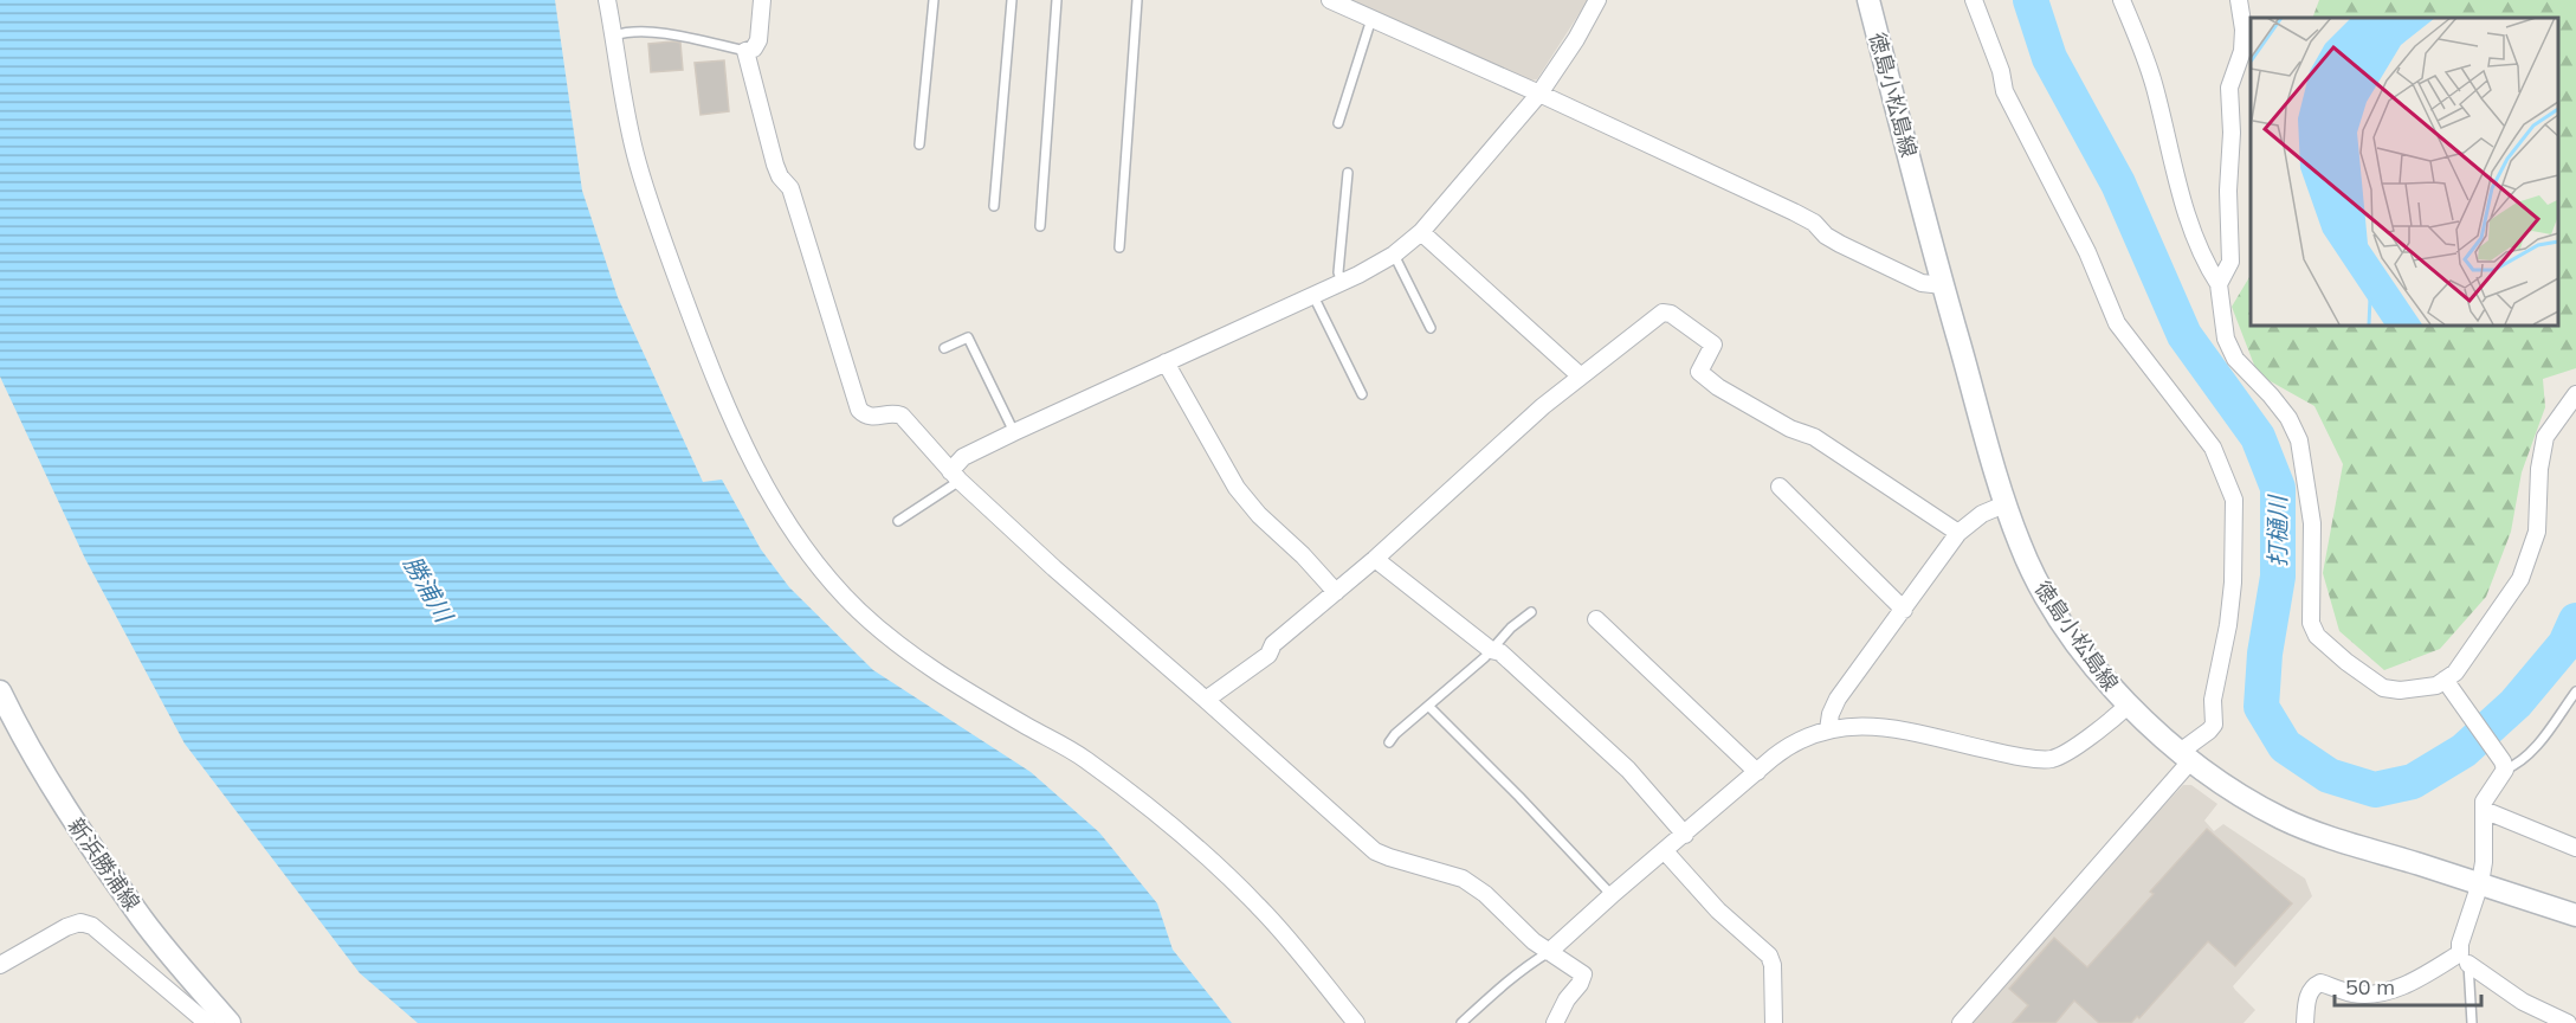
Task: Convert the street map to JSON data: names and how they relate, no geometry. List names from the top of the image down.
{
  "streets": {
    "main road": ["徳島小松島線", "新浜勝浦線"]
  },
  "water": ["打樋川", "勝浦川"],
  "scale_bar": "50 m"
}
